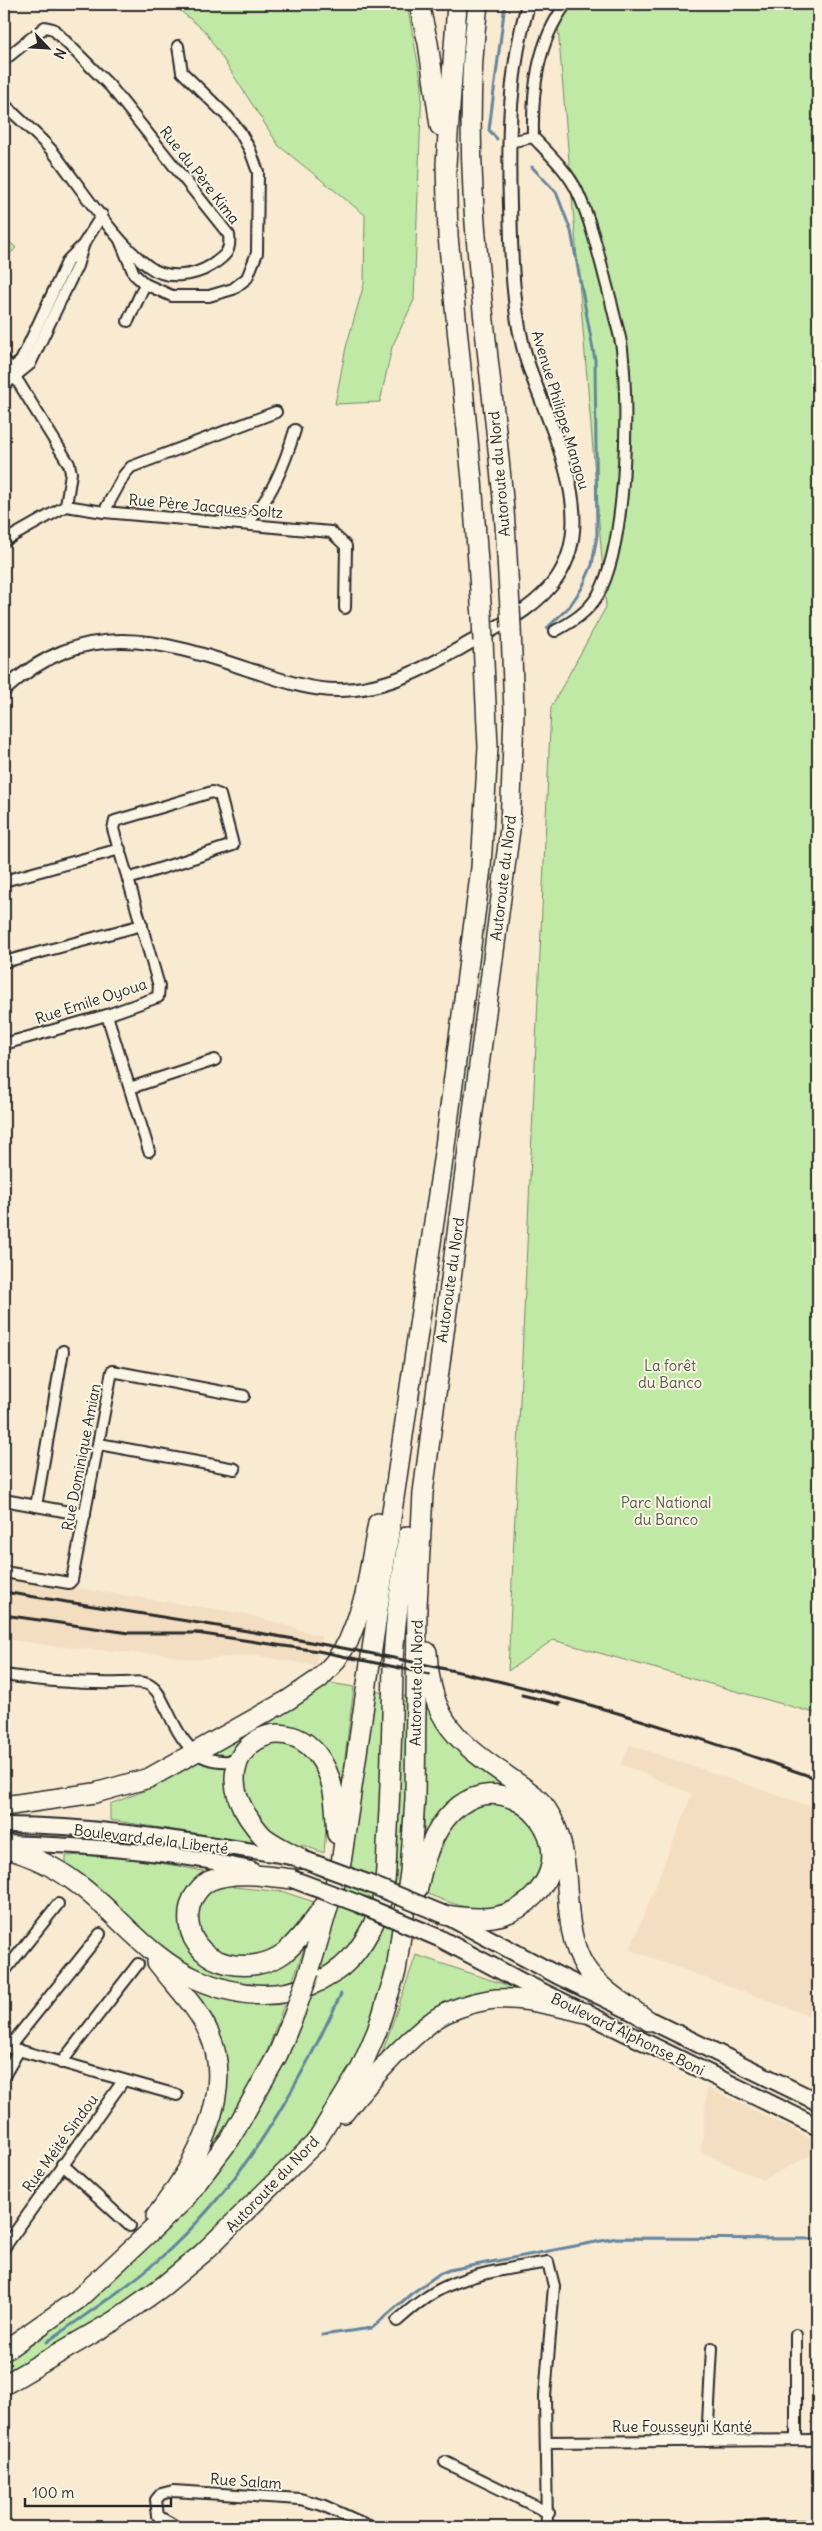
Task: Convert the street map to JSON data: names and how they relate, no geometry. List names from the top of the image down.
{
  "streets": {
    "highway": ["Autoroute du Nord"],
    "main road": ["Boulevard de la Liberté", "Boulevard Alphonse Boni"],
    "street": [
      "Rue du Père Kima",
      "Avenue Philippe Mangou",
      "Rue Père Jacques Soltz",
      "Rue Emile Oyoua",
      "Rue Dominique Amian",
      "Rue Méité Sindou",
      "Rue Fousseyni Kanté",
      "Rue Salam"
    ]
  },
  "crossings": [
    ["Boulevard de la Liberté", "Boulevard Alphonse Boni"]
  ],
  "parks": ["La forêt du Banco", "Parc National du Banco"],
  "scale_bar": "100 m",
  "north": "bottom right"
}
